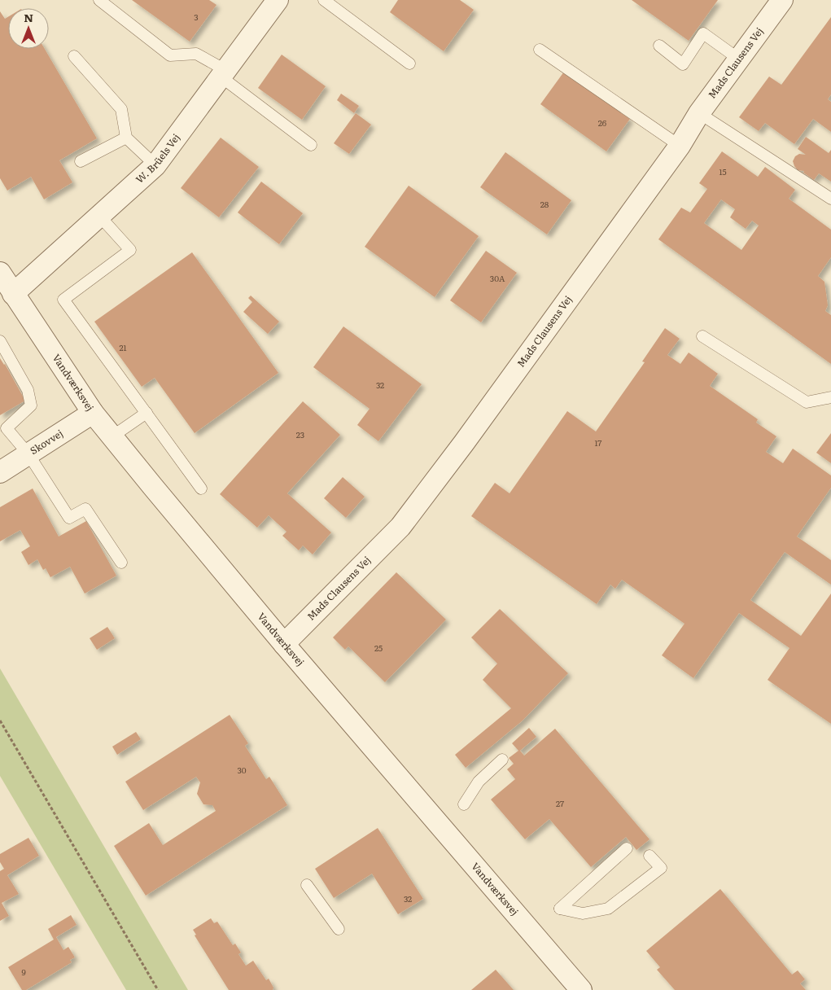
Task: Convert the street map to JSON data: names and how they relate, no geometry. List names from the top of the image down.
{
  "streets": {
    "street": [
      "Mads Clausens Vej",
      "W. Brüels Vej",
      "Vandværksvej",
      "Skovvej"
    ]
  },
  "crossings": [
    ["Mads Clausens Vej", "Vandværksvej"],
    ["W. Brüels Vej", "Vandværksvej"],
    ["Vandværksvej", "Skovvej"]
  ],
  "house_numbers": [
    "3",
    "26",
    "15",
    "28",
    "30A",
    "21",
    "32",
    "23",
    "17",
    "25",
    "30",
    "27",
    "32",
    "9"
  ],
  "north": "top"
}
